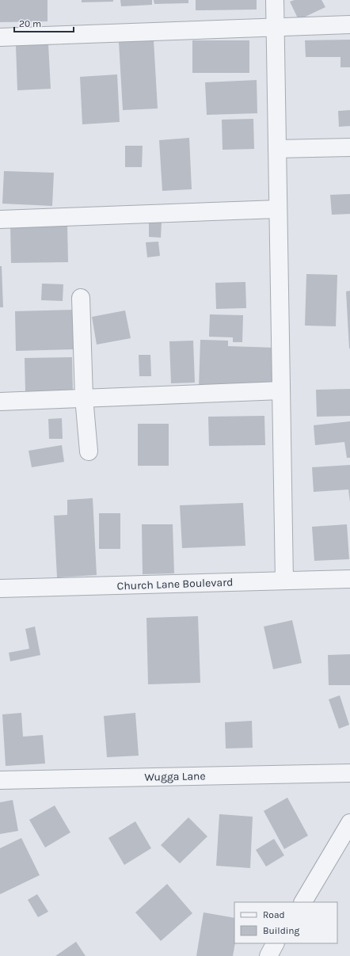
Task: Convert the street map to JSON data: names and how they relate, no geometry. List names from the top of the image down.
{
  "streets": {
    "street": ["Church Lane Boulevard", "Wugga Lane"]
  },
  "legend": ["Road", "Building"],
  "scale_bar": "20 m"
}
